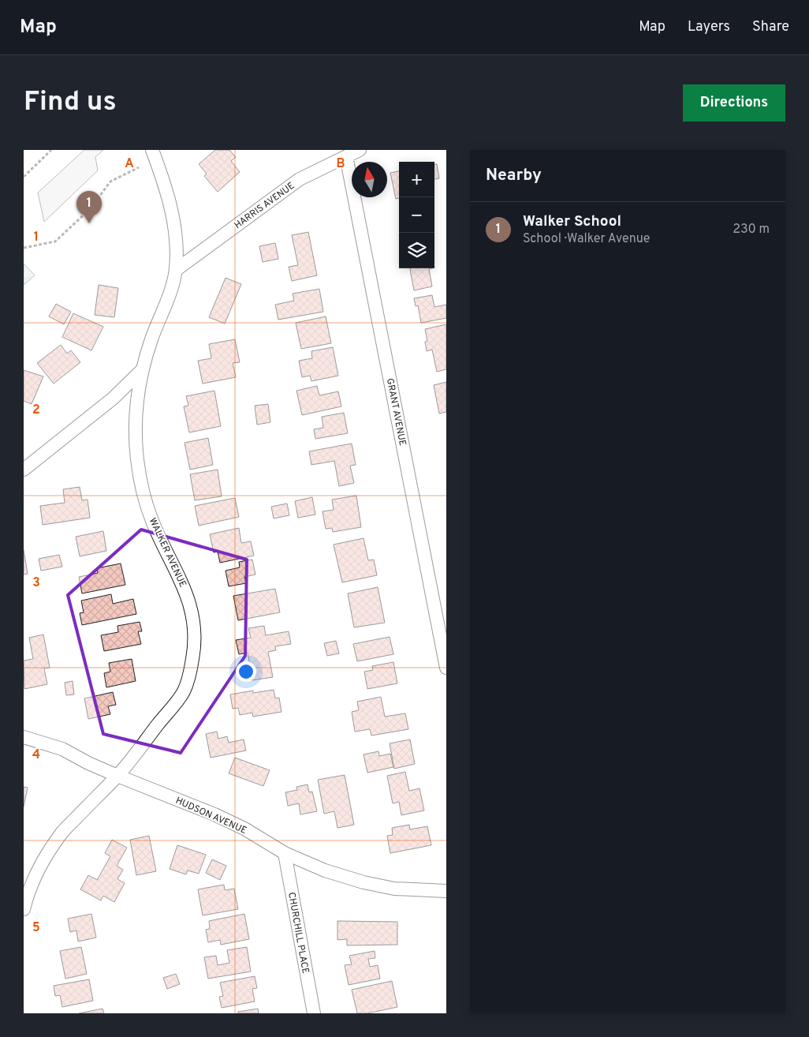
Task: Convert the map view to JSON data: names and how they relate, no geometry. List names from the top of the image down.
{
  "streets": {
    "street": [
      "HARRIS AVENUE",
      "GRANT AVENUE",
      "WALKER AVENUE",
      "HUDSON AVENUE",
      "CHURCHILL PLACE"
    ]
  },
  "crossings": [
    ["HARRIS AVENUE", "GRANT AVENUE"],
    ["HARRIS AVENUE", "WALKER AVENUE"],
    ["WALKER AVENUE", "HUDSON AVENUE"],
    ["HUDSON AVENUE", "CHURCHILL PLACE"]
  ],
  "north": "top",
  "page": {
    "header": "Map",
    "nav": ["Map", "Layers", "Share"],
    "buttons": "Directions",
    "title": "Find us",
    "heading": "Nearby",
    "map_buttons": ["+", "−"],
    "pins": "1",
    "list": [
      {
        "mark": "1",
        "name": "Walker School",
        "note": "School · Walker Avenue",
        "value": "230 m"
      }
    ]
  },
  "grid": {
    "columns": ["A", "B"],
    "rows": [
      "1",
      "2",
      "3",
      "4",
      "5"
    ]
  }
}
